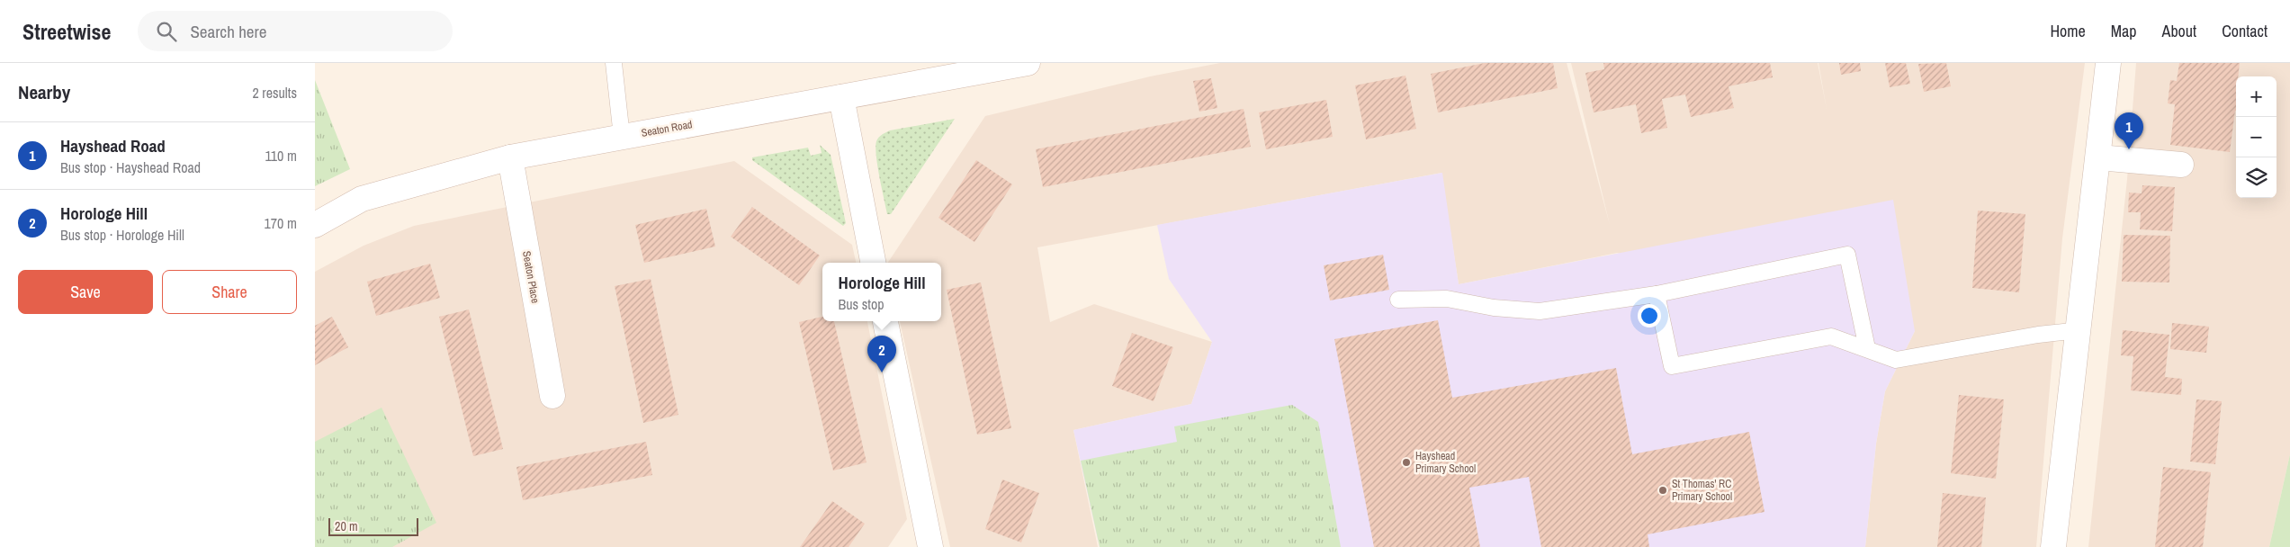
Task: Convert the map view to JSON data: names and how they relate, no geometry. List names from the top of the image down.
{
  "streets": {
    "street": ["Seaton Road", "Seaton Place"]
  },
  "crossings": [
    ["Seaton Road", "Seaton Place"]
  ],
  "places": ["Hayshead Primary School", "St Thomas' RC Primary School"],
  "scale_bar": "20 m",
  "page": {
    "header": "Streetwise",
    "search": "Search here",
    "nav": [
      "Home",
      "Map",
      "About",
      "Contact"
    ],
    "heading": ["Nearby", "2 results"],
    "map_buttons": ["+", "−"],
    "pins": ["1", "2"],
    "list": [
      {
        "mark": "1",
        "name": "Hayshead Road",
        "note": "Bus stop · Hayshead Road",
        "value": "110 m"
      },
      {
        "mark": "2",
        "name": "Horologe Hill",
        "note": "Bus stop · Horologe Hill",
        "value": "170 m"
      }
    ],
    "buttons": ["Save", "Share"],
    "popup": ["Horologe Hill", "Bus stop"],
    "scale": "20 m"
  }
}
